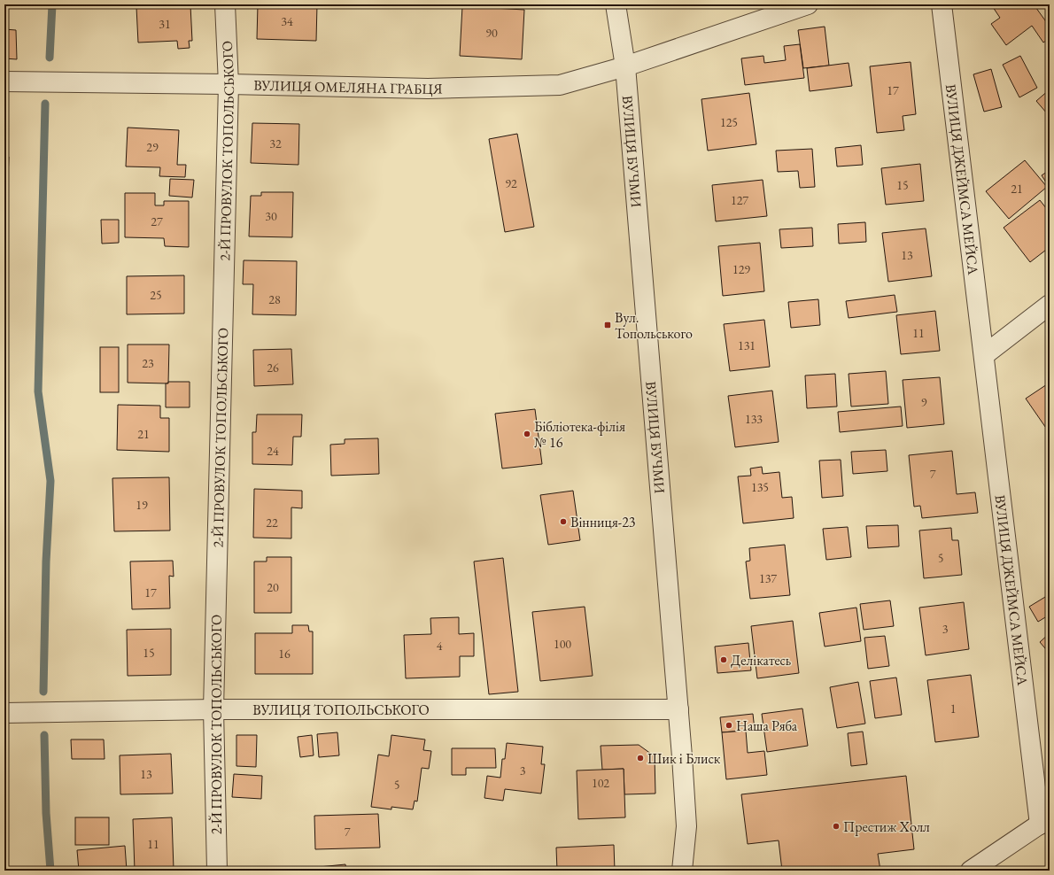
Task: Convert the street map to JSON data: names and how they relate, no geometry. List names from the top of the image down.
{
  "streets": {
    "street": [
      "ВУЛИЦЯ ОМЕЛЯНА ГРАБЦЯ",
      "2-Й ПРОВУЛОК ТОПОЛЬСЬКОГО",
      "ВУЛИЦЯ БУЧМИ",
      "ВУЛИЦЯ ДЖЕЙМСА МЕЙСА",
      "ВУЛИЦЯ ТОПОЛЬСЬКОГО"
    ]
  },
  "crossings": [
    ["ВУЛИЦЯ ОМЕЛЯНА ГРАБЦЯ", "2-Й ПРОВУЛОК ТОПОЛЬСЬКОГО"],
    ["ВУЛИЦЯ ОМЕЛЯНА ГРАБЦЯ", "ВУЛИЦЯ БУЧМИ"],
    ["2-Й ПРОВУЛОК ТОПОЛЬСЬКОГО", "ВУЛИЦЯ ТОПОЛЬСЬКОГО"],
    ["ВУЛИЦЯ БУЧМИ", "ВУЛИЦЯ ТОПОЛЬСЬКОГО"]
  ],
  "places": {
    "transit": ["Вул. Топольського"],
    "other": [
      "Бібліотека-філія № 16",
      "Вінниця-23",
      "Делікатесь",
      "Наша Ряба",
      "Шик і Блиск",
      "Престиж Холл"
    ]
  },
  "house_numbers": [
    "34",
    "31",
    "90",
    "17",
    "125",
    "32",
    "29",
    "92",
    "15",
    "21",
    "127",
    "30",
    "27",
    "13",
    "129",
    "25",
    "28",
    "11",
    "131",
    "23",
    "26",
    "9",
    "133",
    "21",
    "24",
    "7",
    "135",
    "19",
    "22",
    "5",
    "137",
    "20",
    "17",
    "3",
    "100",
    "4",
    "15",
    "16",
    "1",
    "3",
    "13",
    "102",
    "5",
    "7",
    "11"
  ]
}
